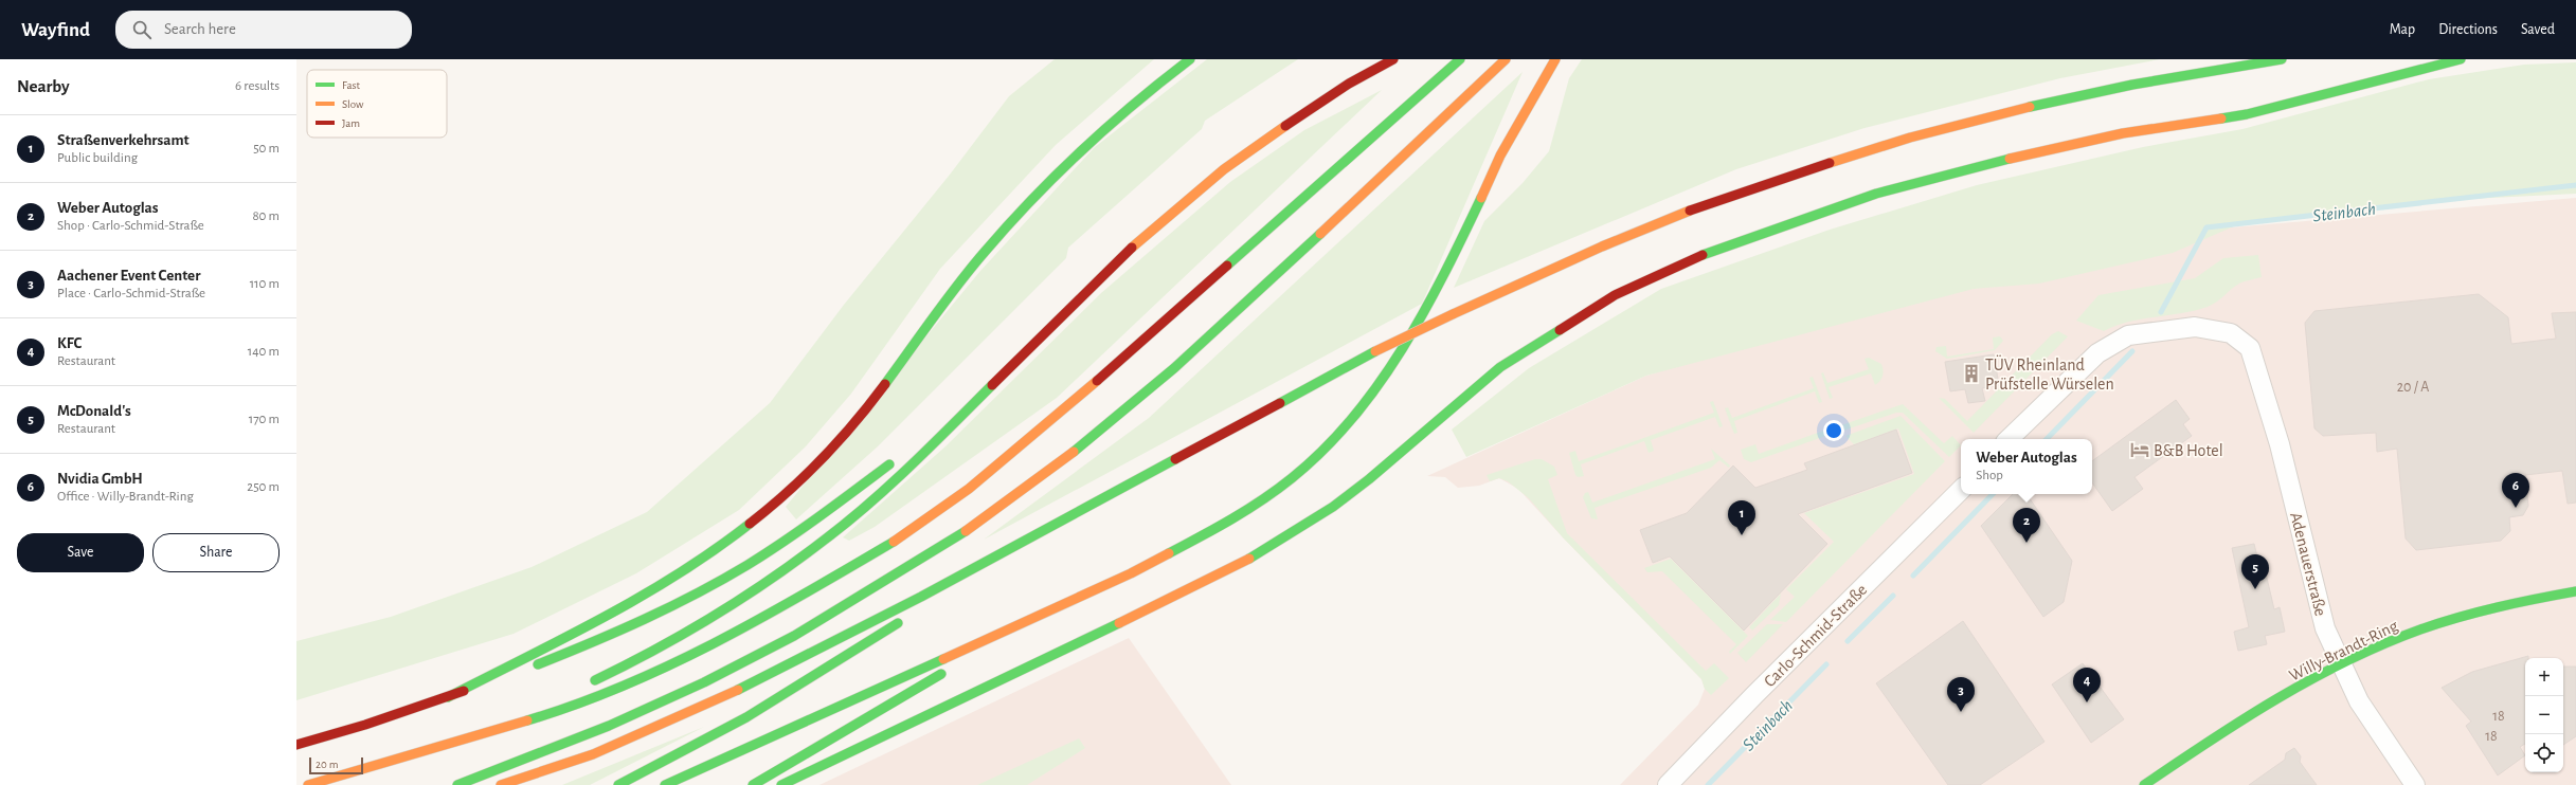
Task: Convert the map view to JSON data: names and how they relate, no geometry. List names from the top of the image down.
{
  "streets": {
    "main road": ["Willy-Brandt-Ring"],
    "street": ["Adenauerstraße", "Carlo-Schmid-Straße"]
  },
  "crossings": [
    ["Adenauerstraße", "Willy-Brandt-Ring"]
  ],
  "water": ["Steinbach"],
  "places": {
    "building": ["TÜV Rheinland Prüfstelle Würselen"],
    "hotel": ["B&B Hotel"]
  },
  "house_numbers": ["20 / A", "18", "18"],
  "legend": ["Fast", "Slow", "Jam"],
  "scale_bar": "20 m",
  "page": {
    "header": "Wayfind",
    "search": "Search here",
    "nav": ["Map", "Directions", "Saved"],
    "heading": ["Nearby", "6 results"],
    "list": [
      {
        "mark": "1",
        "name": "Straßenverkehrsamt",
        "note": "Public building",
        "value": "50 m"
      },
      {
        "mark": "2",
        "name": "Weber Autoglas",
        "note": "Shop · Carlo-Schmid-Straße",
        "value": "80 m"
      },
      {
        "mark": "3",
        "name": "Aachener Event Center",
        "note": "Place · Carlo-Schmid-Straße",
        "value": "110 m"
      },
      {
        "mark": "4",
        "name": "KFC",
        "note": "Restaurant",
        "value": "140 m"
      },
      {
        "mark": "5",
        "name": "McDonald's",
        "note": "Restaurant",
        "value": "170 m"
      },
      {
        "mark": "6",
        "name": "Nvidia GmbH",
        "note": "Office · Willy-Brandt-Ring",
        "value": "250 m"
      }
    ],
    "popup": ["Weber Autoglas", "Shop"],
    "pins": [
      "6",
      "1",
      "2",
      "5",
      "4",
      "3"
    ],
    "buttons": ["Save", "Share"],
    "map_buttons": ["+", "−"],
    "scale": "20 m"
  }
}
